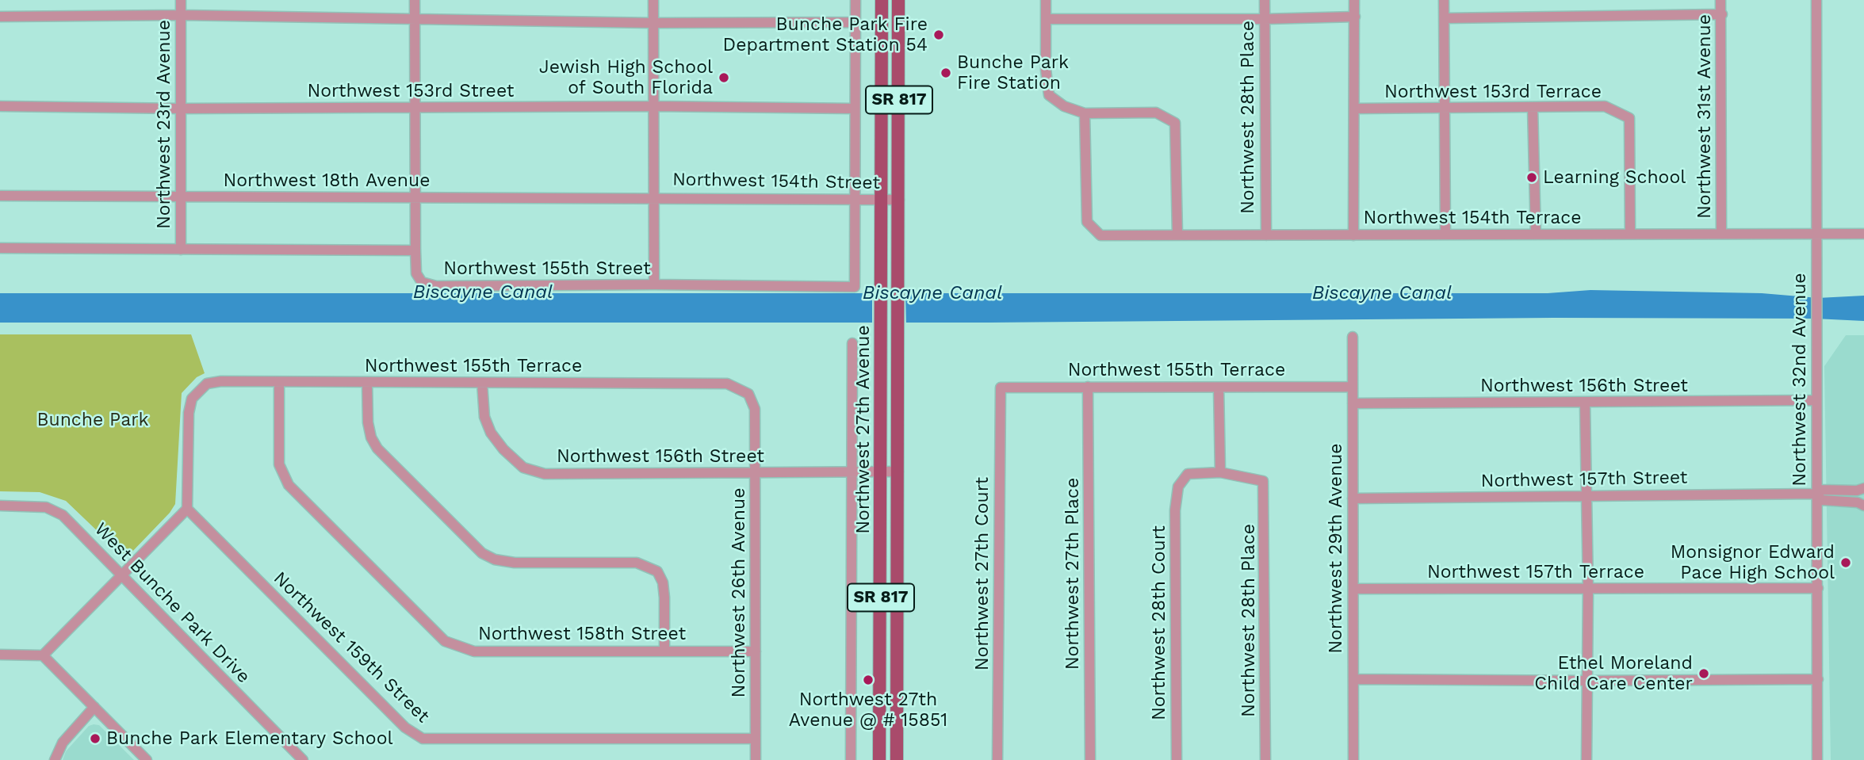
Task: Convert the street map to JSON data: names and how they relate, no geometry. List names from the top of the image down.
{
  "streets": {
    "main road": ["SR 817", "Northwest 27th Avenue"],
    "street": [
      "Northwest 153rd Street",
      "Northwest 153rd Terrace",
      "Northwest 31st Avenue",
      "Northwest 28th Place",
      "Northwest 23rd Avenue",
      "Northwest 18th Avenue",
      "Northwest 154th Street",
      "Northwest 154th Terrace",
      "Northwest 155th Street",
      "Northwest 155th Terrace",
      "Northwest 32nd Avenue",
      "Northwest 156th Street",
      "Northwest 157th Street",
      "Northwest 29th Avenue",
      "Northwest 157th Terrace",
      "Northwest 27th Court",
      "Northwest 27th Place",
      "Northwest 26th Avenue",
      "West Bunche Park Drive",
      "Northwest 28th Court",
      "Northwest 158th Street",
      "Northwest 159th Street"
    ]
  },
  "crossings": [
    ["Northwest 153rd Street", "Northwest 23rd Avenue"],
    ["Northwest 153rd Terrace", "Northwest 154th Terrace"],
    ["Northwest 31st Avenue", "Northwest 154th Terrace"],
    ["Northwest 28th Place", "Northwest 154th Terrace"],
    ["Northwest 28th Place", "Northwest 28th Court"],
    ["Northwest 23rd Avenue", "Northwest 18th Avenue"],
    ["Northwest 18th Avenue", "Northwest 154th Street"],
    ["Northwest 154th Street", "Northwest 155th Street"],
    ["Northwest 154th Street", "Northwest 27th Avenue"],
    ["Northwest 154th Terrace", "Northwest 32nd Avenue"],
    ["Northwest 155th Terrace", "Northwest 156th Street"],
    ["Northwest 155th Terrace", "Northwest 29th Avenue"],
    ["Northwest 155th Terrace", "Northwest 27th Court"],
    ["Northwest 155th Terrace", "Northwest 27th Place"],
    ["Northwest 155th Terrace", "Northwest 26th Avenue"],
    ["Northwest 155th Terrace", "Northwest 158th Street"],
    ["Northwest 155th Terrace", "Northwest 159th Street"],
    ["Northwest 32nd Avenue", "Northwest 156th Street"],
    ["Northwest 32nd Avenue", "Northwest 157th Street"],
    ["Northwest 32nd Avenue", "Northwest 157th Terrace"],
    ["Northwest 156th Street", "Northwest 27th Avenue"],
    ["Northwest 156th Street", "Northwest 29th Avenue"],
    ["Northwest 156th Street", "Northwest 26th Avenue"],
    ["Northwest 157th Street", "Northwest 29th Avenue"],
    ["Northwest 29th Avenue", "Northwest 157th Terrace"],
    ["Northwest 26th Avenue", "Northwest 158th Street"],
    ["Northwest 26th Avenue", "Northwest 159th Street"]
  ],
  "water": ["Biscayne Canal"],
  "parks": ["Bunche Park"],
  "places": [
    "Bunche Park Fire Department Station 54",
    "Bunche Park Fire Station",
    "Jewish High School of South Florida",
    "Learning School",
    "Monsignor Edward Pace High School",
    "Ethel Moreland Child Care Center",
    "Northwest 27th Avenue @ # 15851",
    "Bunche Park Elementary School"
  ]
}
